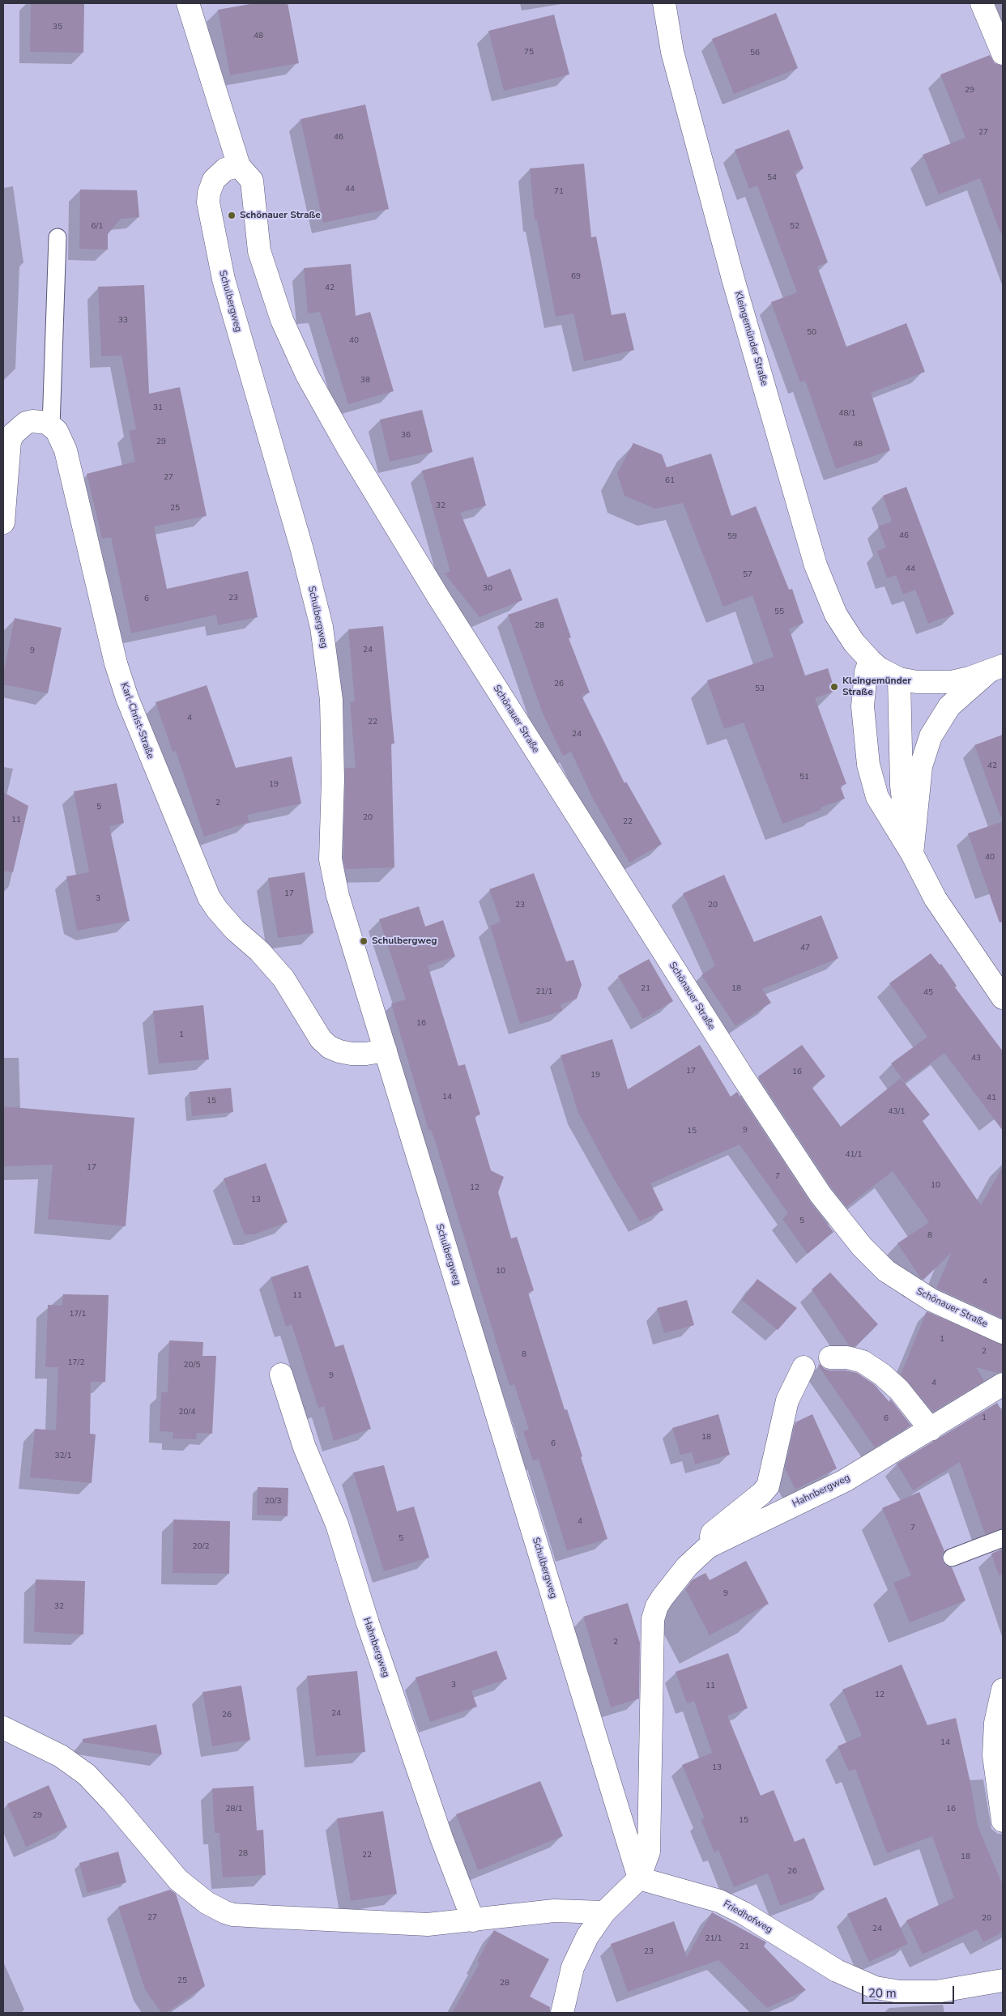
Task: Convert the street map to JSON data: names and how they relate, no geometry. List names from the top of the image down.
{
  "streets": {
    "street": [
      "Schulbergweg",
      "Kleingemünder Straße",
      "Schönauer Straße",
      "Karl-Christ-Straße",
      "Hahnbergweg",
      "Friedhofweg"
    ]
  },
  "crossings": [
    ["Schulbergweg", "Schönauer Straße"],
    ["Schulbergweg", "Karl-Christ-Straße"],
    ["Schulbergweg", "Hahnbergweg"],
    ["Schulbergweg", "Friedhofweg"],
    ["Hahnbergweg", "Friedhofweg"]
  ],
  "places": ["Schönauer Straße", "Kleingemünder Straße", "Schulbergweg"],
  "house_numbers": [
    "35",
    "48",
    "75",
    "56",
    "29",
    "27",
    "46",
    "54",
    "44",
    "71",
    "6/1",
    "52",
    "69",
    "42",
    "33",
    "50",
    "40",
    "38",
    "31",
    "48/1",
    "36",
    "29",
    "48",
    "27",
    "61",
    "32",
    "25",
    "46",
    "59",
    "44",
    "57",
    "30",
    "23",
    "6",
    "55",
    "28",
    "24",
    "9",
    "26",
    "53",
    "4",
    "22",
    "24",
    "42",
    "51",
    "19",
    "2",
    "5",
    "20",
    "11",
    "22",
    "40",
    "17",
    "3",
    "23",
    "20",
    "47",
    "21",
    "18",
    "21/1",
    "45",
    "16",
    "1",
    "43",
    "17",
    "16",
    "19",
    "14",
    "41",
    "15",
    "43/1",
    "9",
    "15",
    "41/1",
    "17",
    "7",
    "10",
    "12",
    "13",
    "5",
    "8",
    "10",
    "4",
    "11",
    "17/1",
    "1",
    "2",
    "8",
    "17/2",
    "20/5",
    "9",
    "4",
    "20/4",
    "1",
    "6",
    "18",
    "6",
    "32/1",
    "20/3",
    "4",
    "7",
    "5",
    "20/2",
    "9",
    "32",
    "2",
    "3",
    "11",
    "12",
    "24",
    "26",
    "14",
    "13",
    "28/1",
    "16",
    "29",
    "15",
    "28",
    "22",
    "18",
    "26",
    "27",
    "20",
    "24",
    "21/1",
    "21",
    "23",
    "25",
    "28"
  ],
  "scale_bar": "20 m"
}
